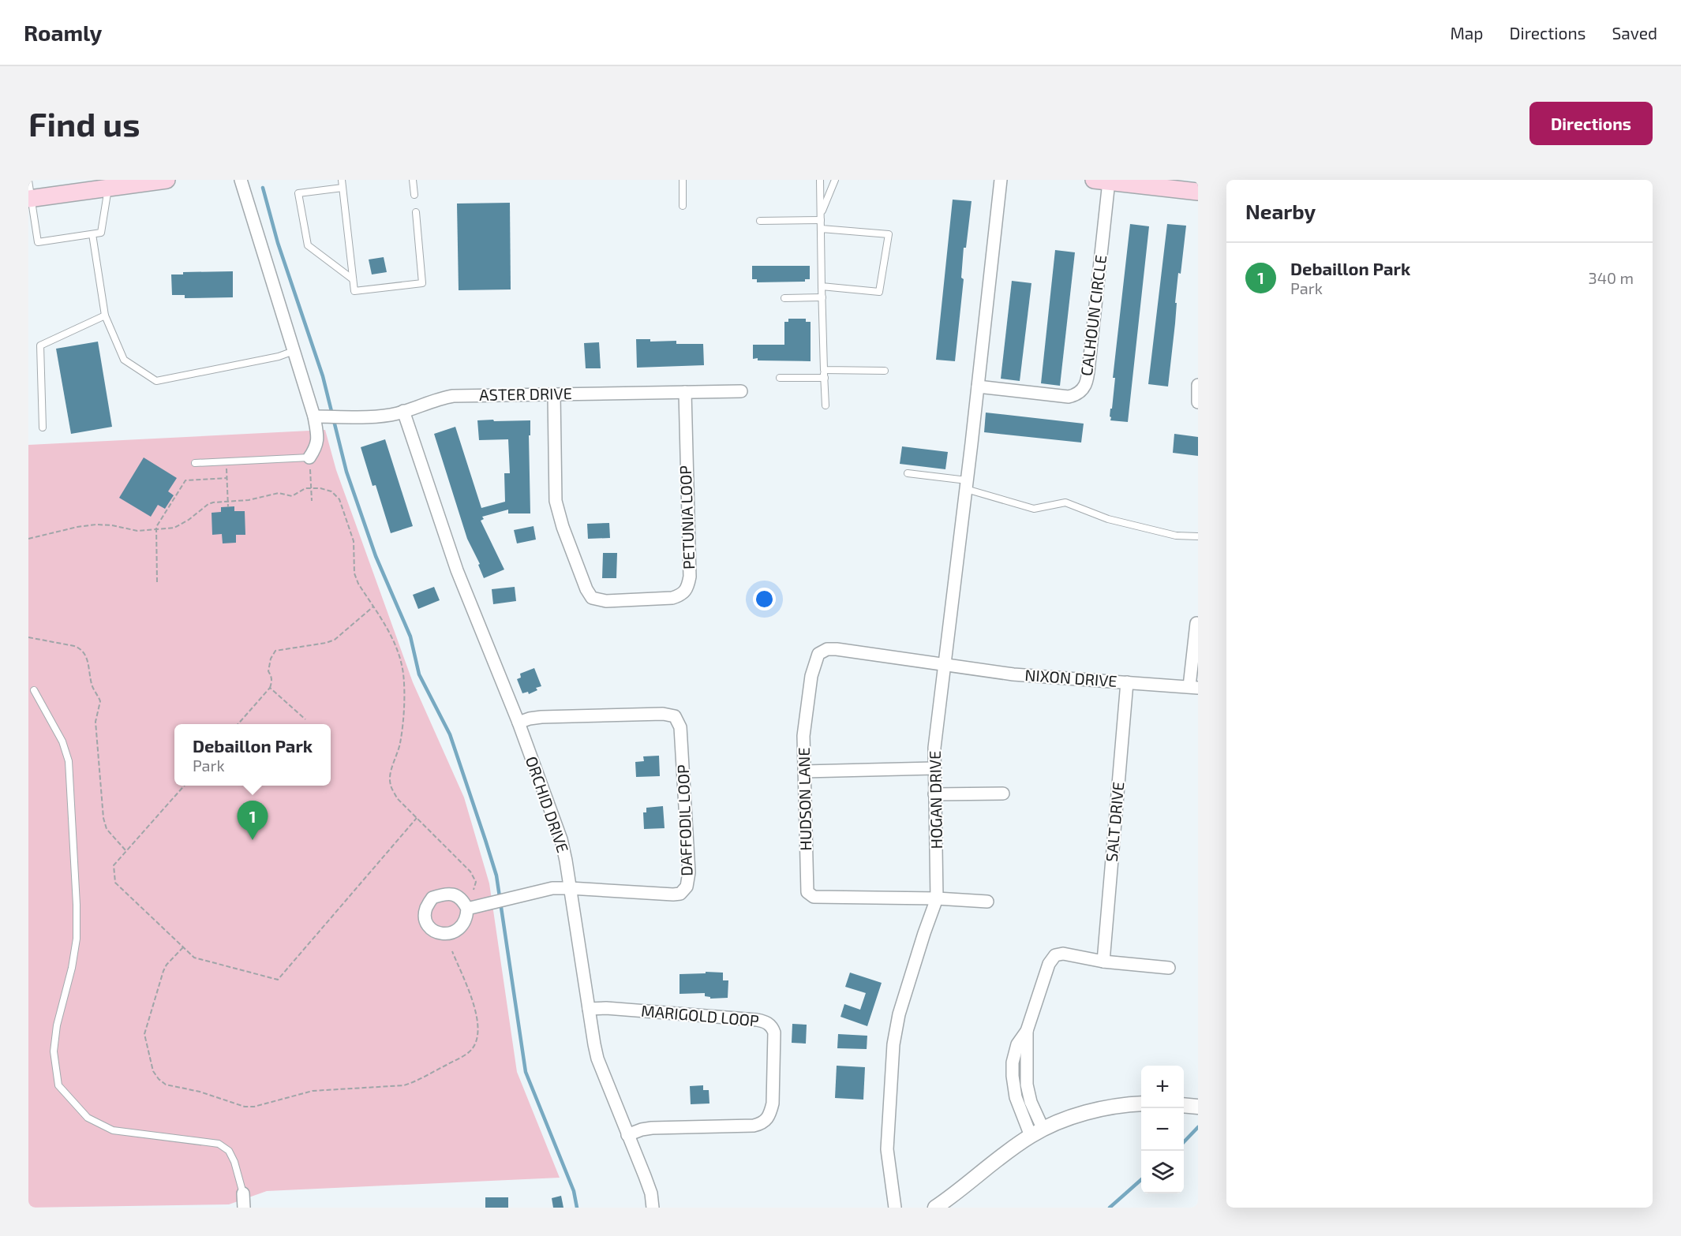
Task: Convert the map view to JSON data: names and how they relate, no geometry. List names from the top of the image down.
{
  "streets": {
    "street": [
      "CALHOUN CIRCLE",
      "ASTER DRIVE",
      "PETUNIA LOOP",
      "NIXON DRIVE",
      "HUDSON LANE",
      "HOGAN DRIVE",
      "ORCHID DRIVE",
      "DAFFODIL LOOP",
      "SALT DRIVE",
      "MARIGOLD LOOP"
    ]
  },
  "crossings": [
    ["CALHOUN CIRCLE", "HOGAN DRIVE"],
    ["ASTER DRIVE", "PETUNIA LOOP"],
    ["ASTER DRIVE", "ORCHID DRIVE"],
    ["NIXON DRIVE", "HUDSON LANE"],
    ["NIXON DRIVE", "HOGAN DRIVE"],
    ["NIXON DRIVE", "SALT DRIVE"],
    ["HUDSON LANE", "HOGAN DRIVE"],
    ["ORCHID DRIVE", "DAFFODIL LOOP"],
    ["ORCHID DRIVE", "MARIGOLD LOOP"]
  ],
  "page": {
    "header": "Roamly",
    "nav": ["Map", "Directions", "Saved"],
    "buttons": "Directions",
    "title": "Find us",
    "heading": "Nearby",
    "list": [
      {
        "mark": "1",
        "name": "Debaillon Park",
        "note": "Park",
        "value": "340 m"
      }
    ],
    "popup": ["Debaillon Park", "Park"],
    "pins": "1",
    "map_buttons": ["+", "−"]
  }
}
